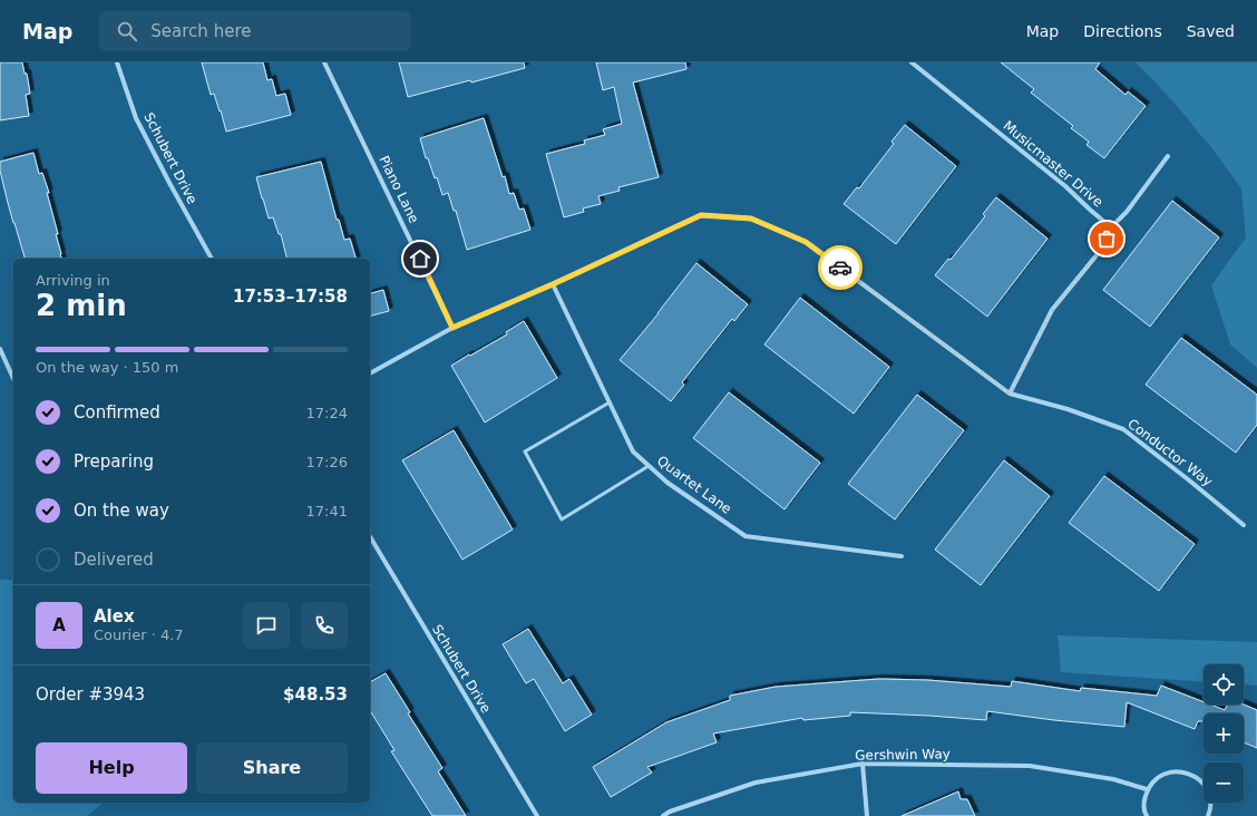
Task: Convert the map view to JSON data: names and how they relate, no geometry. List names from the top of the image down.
{
  "streets": {
    "street": [
      "Schubert Drive",
      "Musicmaster Drive",
      "Piano Lane",
      "Conductor Way",
      "Quartet Lane",
      "Gershwin Way"
    ]
  },
  "crossings": [
    ["Piano Lane", "Conductor Way"],
    ["Conductor Way", "Quartet Lane"]
  ],
  "page": {
    "header": "Map",
    "search": "Search here",
    "nav": ["Map", "Directions", "Saved"],
    "heading": ["2 min", "Arriving in", "17:53–17:58"],
    "panel": [
      "Alex",
      "Courier · 4.7",
      "Order #3943",
      "$48.53"
    ],
    "bar": "On the way · 150 m",
    "list": [
      ["Confirmed", "17:24"],
      ["Preparing", "17:26"],
      ["On the way", "17:41"],
      "Delivered"
    ],
    "round": "A",
    "map_buttons": ["+", "−"],
    "buttons": ["Help", "Share"]
  }
}
